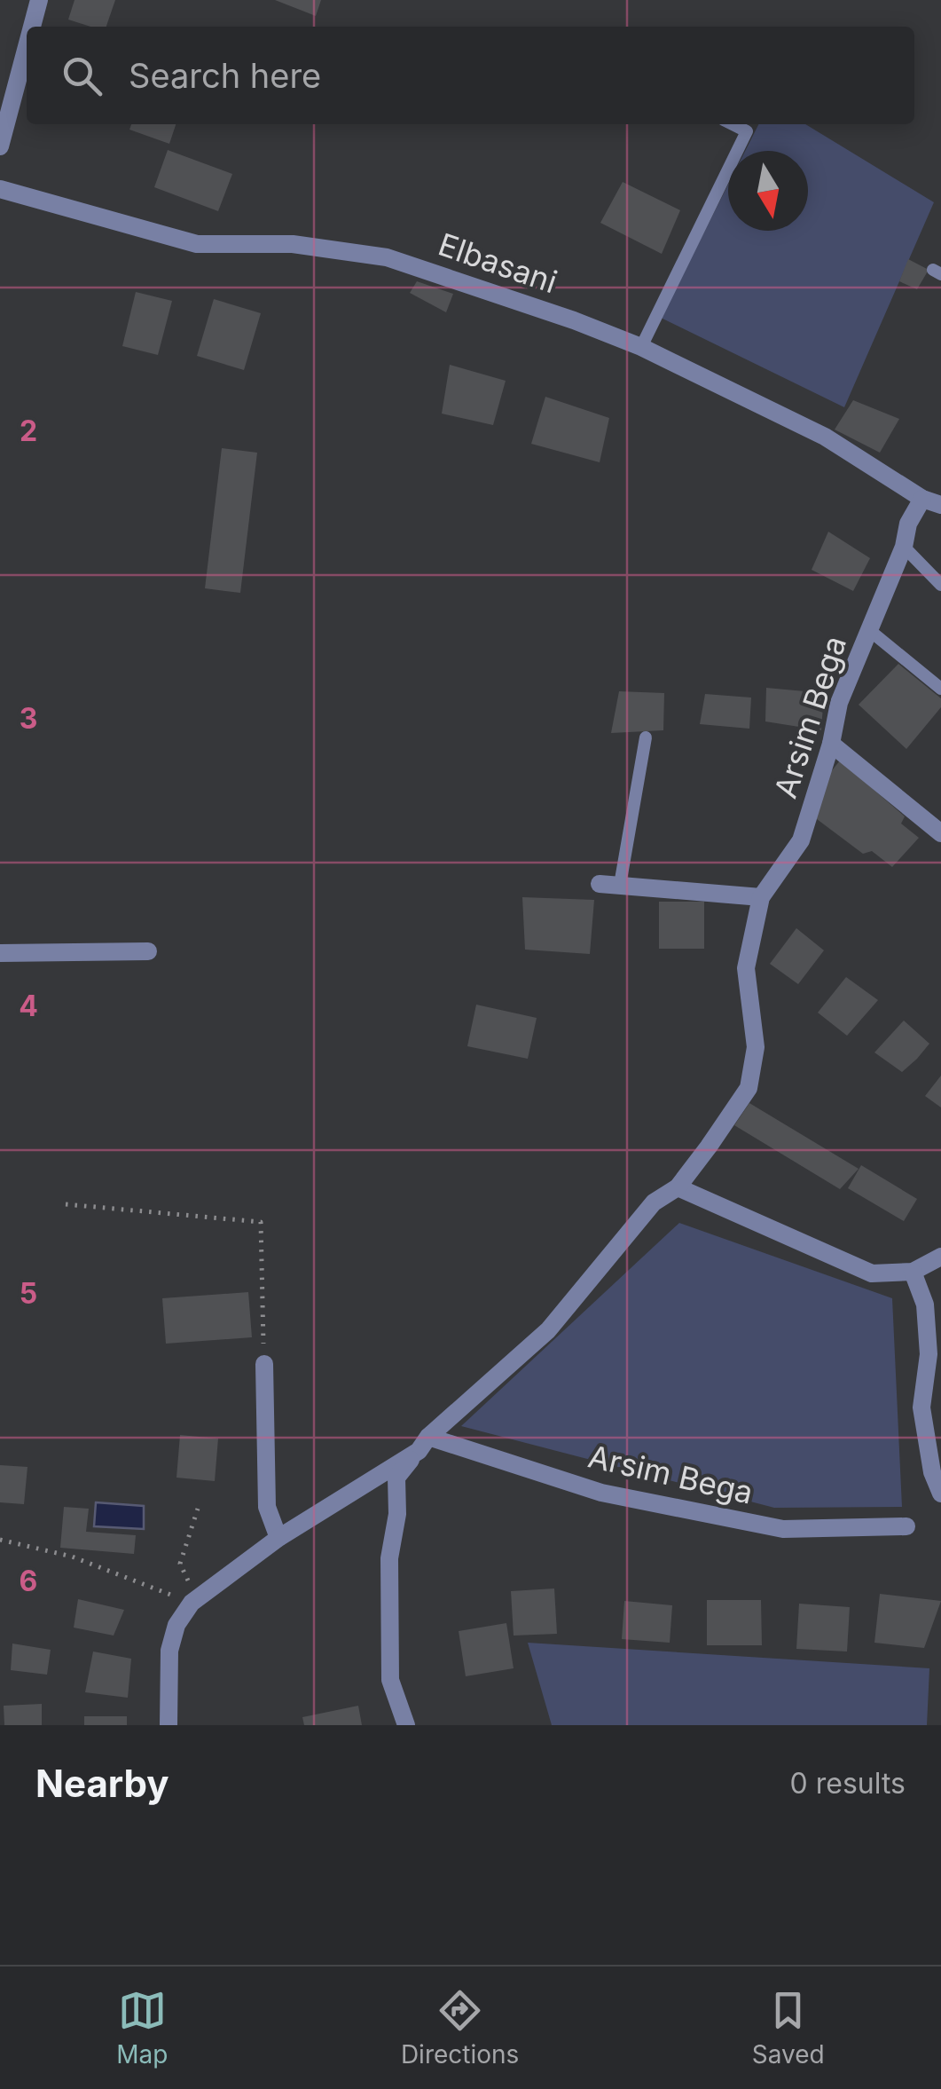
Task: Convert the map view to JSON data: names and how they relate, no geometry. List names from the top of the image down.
{
  "streets": {
    "street": ["Elbasani", "Arsim Bega"]
  },
  "crossings": [
    ["Elbasani", "Arsim Bega"]
  ],
  "north": "bottom",
  "page": {
    "search": "Search here",
    "heading": ["Nearby", "0 results"],
    "nav": ["Map", "Directions", "Saved"]
  },
  "grid": {
    "rows": [
      "2",
      "3",
      "4",
      "5",
      "6"
    ]
  }
}
